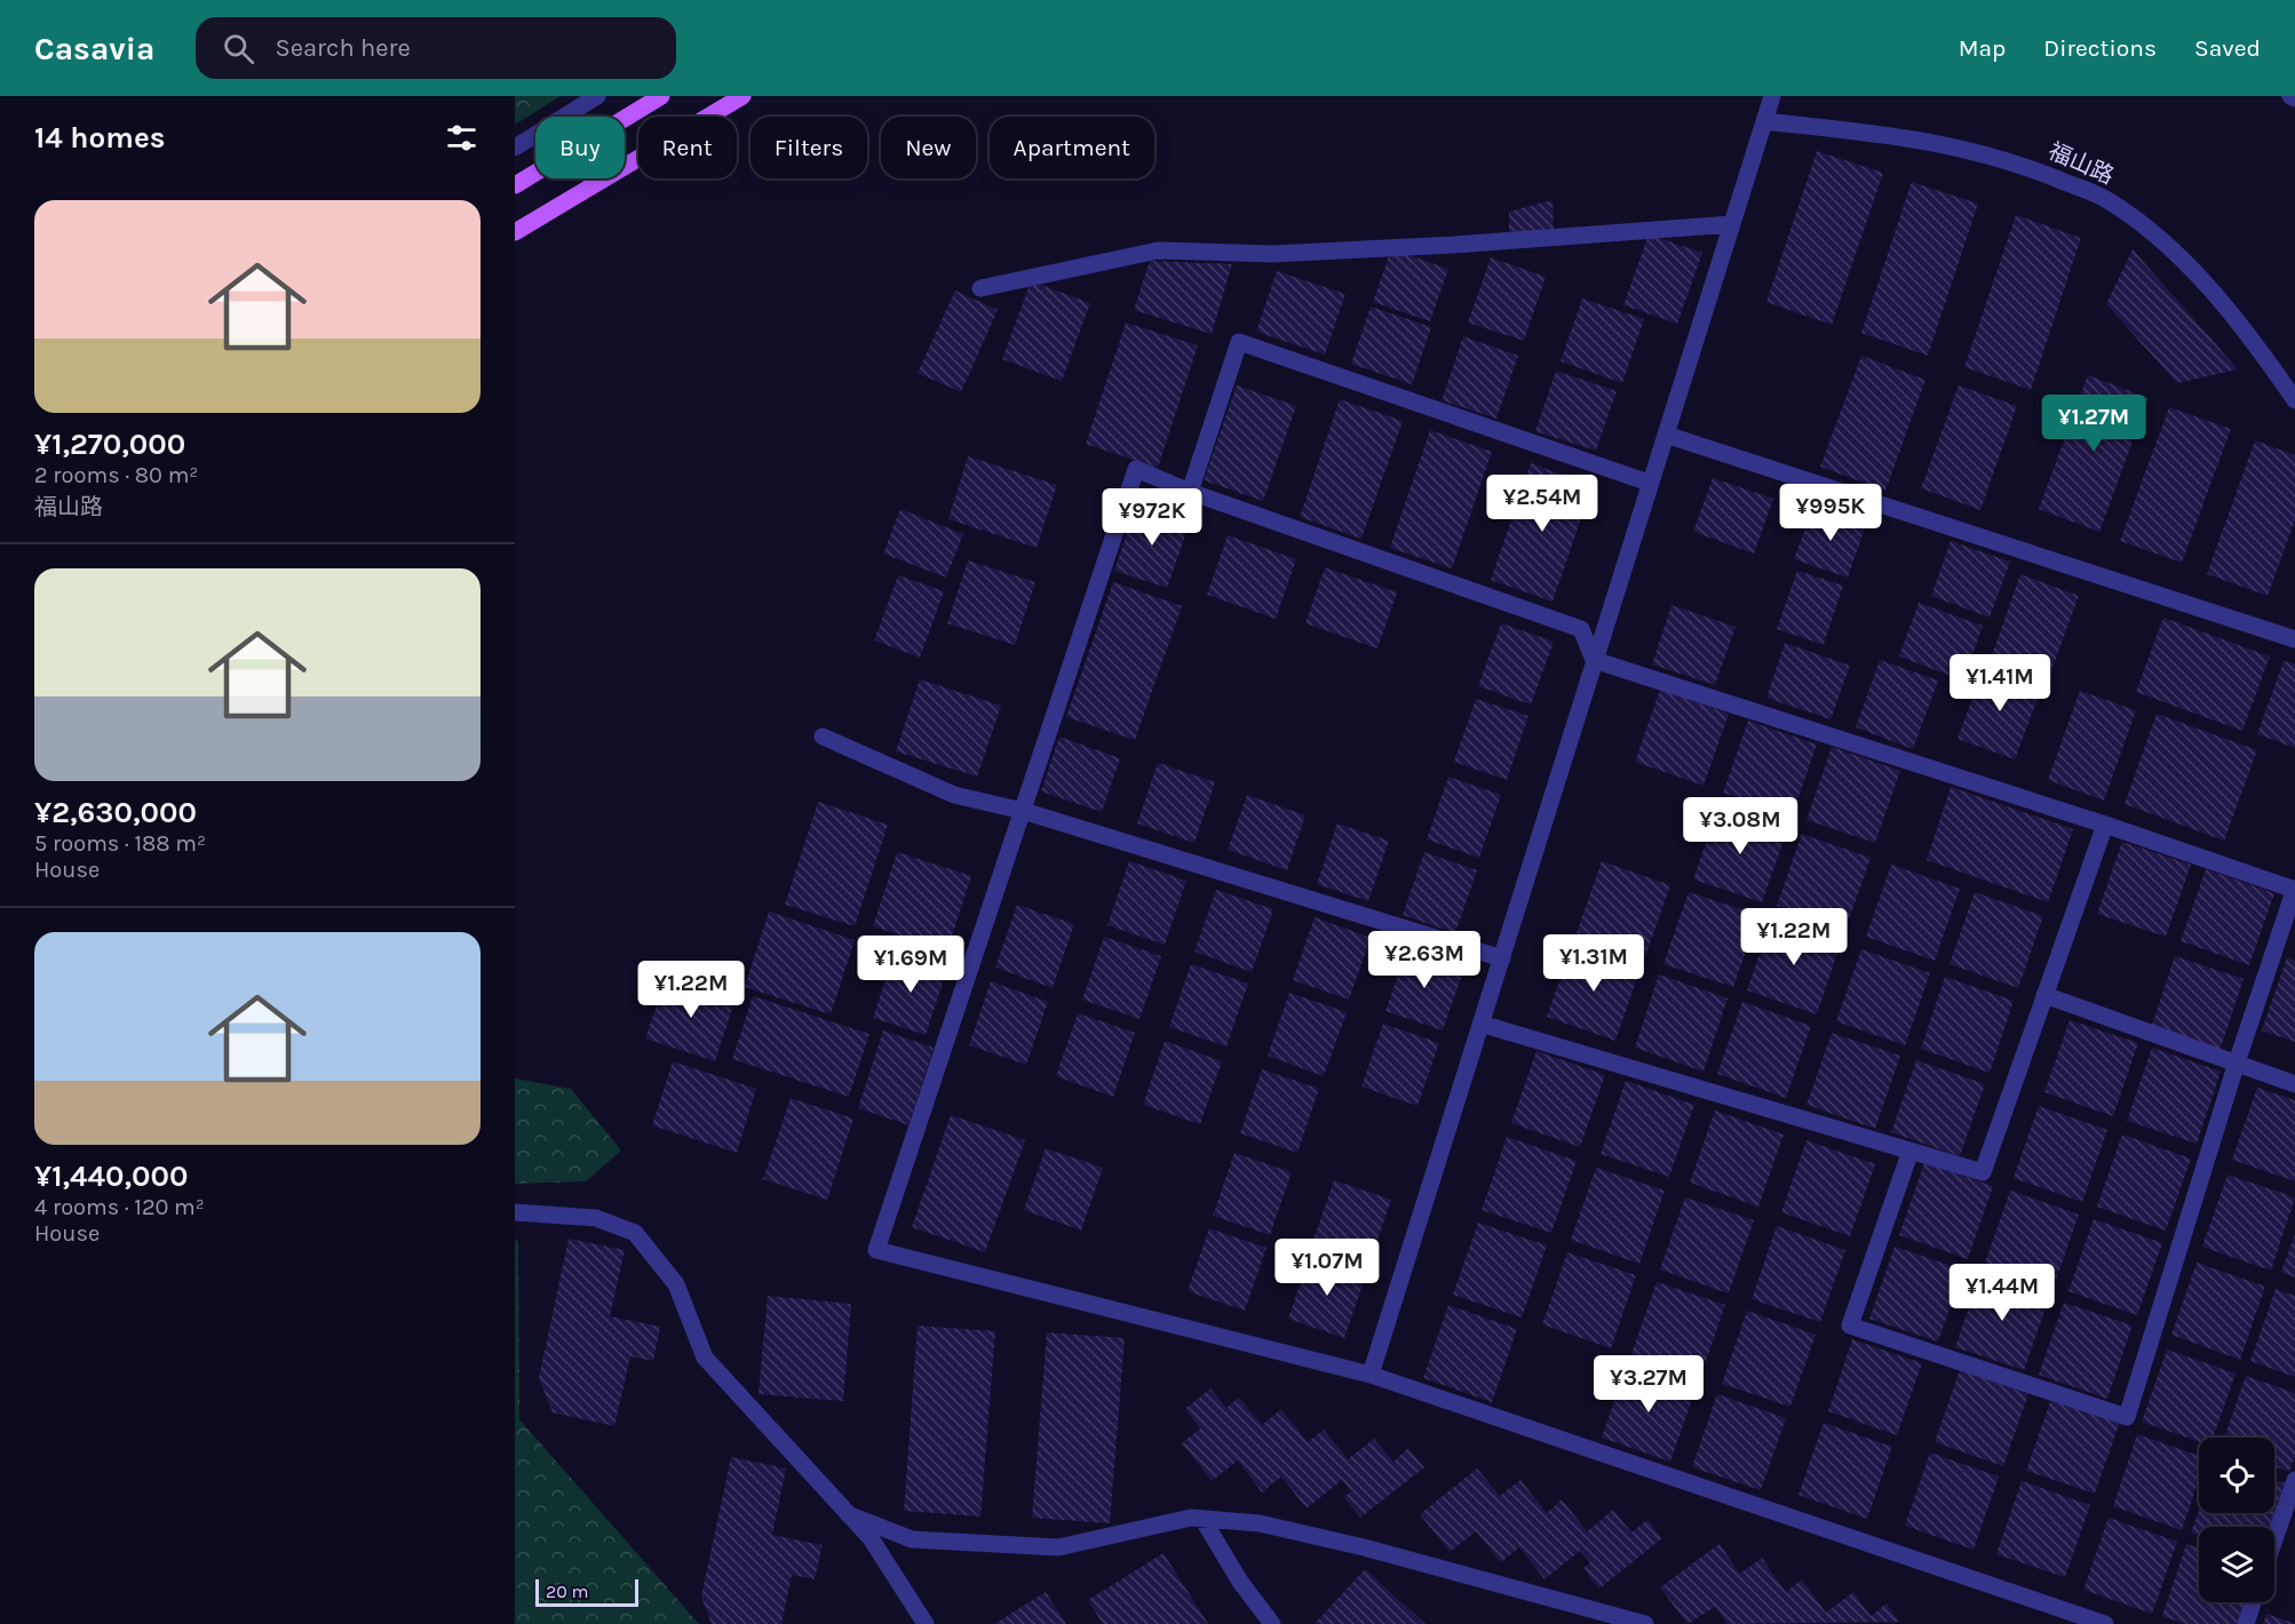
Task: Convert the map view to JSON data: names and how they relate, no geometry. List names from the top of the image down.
{
  "streets": {
    "street": ["福山路"]
  },
  "scale_bar": "20 m",
  "page": {
    "header": "Casavia",
    "search": "Search here",
    "nav": ["Map", "Directions", "Saved"],
    "heading": "14 homes",
    "chip": [
      "Buy",
      "Rent",
      "Filters",
      "New",
      "Apartment"
    ],
    "list": [
      {
        "name": "¥1,270,000",
        "note": "2 rooms · 80 m² · 福山路"
      },
      {
        "name": "¥2,630,000",
        "note": "5 rooms · 188 m² · House"
      },
      {
        "name": "¥1,440,000",
        "note": "4 rooms · 120 m² · House"
      }
    ],
    "price": [
      "¥1.27M",
      "¥2.54M",
      "¥995K",
      "¥972K",
      "¥1.41M",
      "¥3.08M",
      "¥1.22M",
      "¥2.63M",
      "¥1.31M",
      "¥1.69M",
      "¥1.22M",
      "¥1.07M",
      "¥1.44M",
      "¥3.27M"
    ],
    "scale": "20 m"
  }
}
